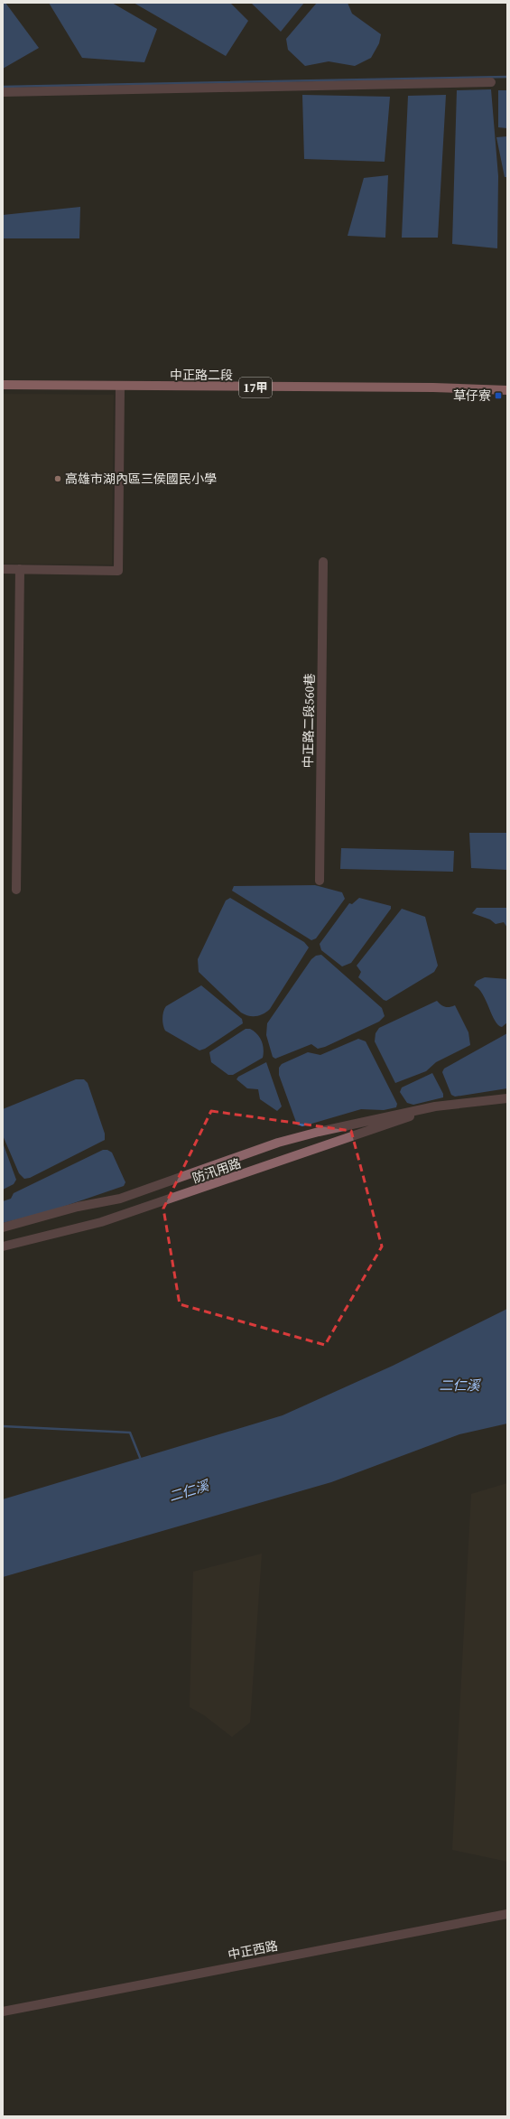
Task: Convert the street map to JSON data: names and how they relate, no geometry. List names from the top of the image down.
{
  "streets": {
    "main road": ["中正路二段", "17甲"],
    "street": ["中正路二段560巷", "防汛用路", "中正西路"]
  },
  "water": ["二仁溪"],
  "places": {
    "transit": ["草仔寮"],
    "other": ["高雄市湖內區三侯國民小學"]
  }
}
